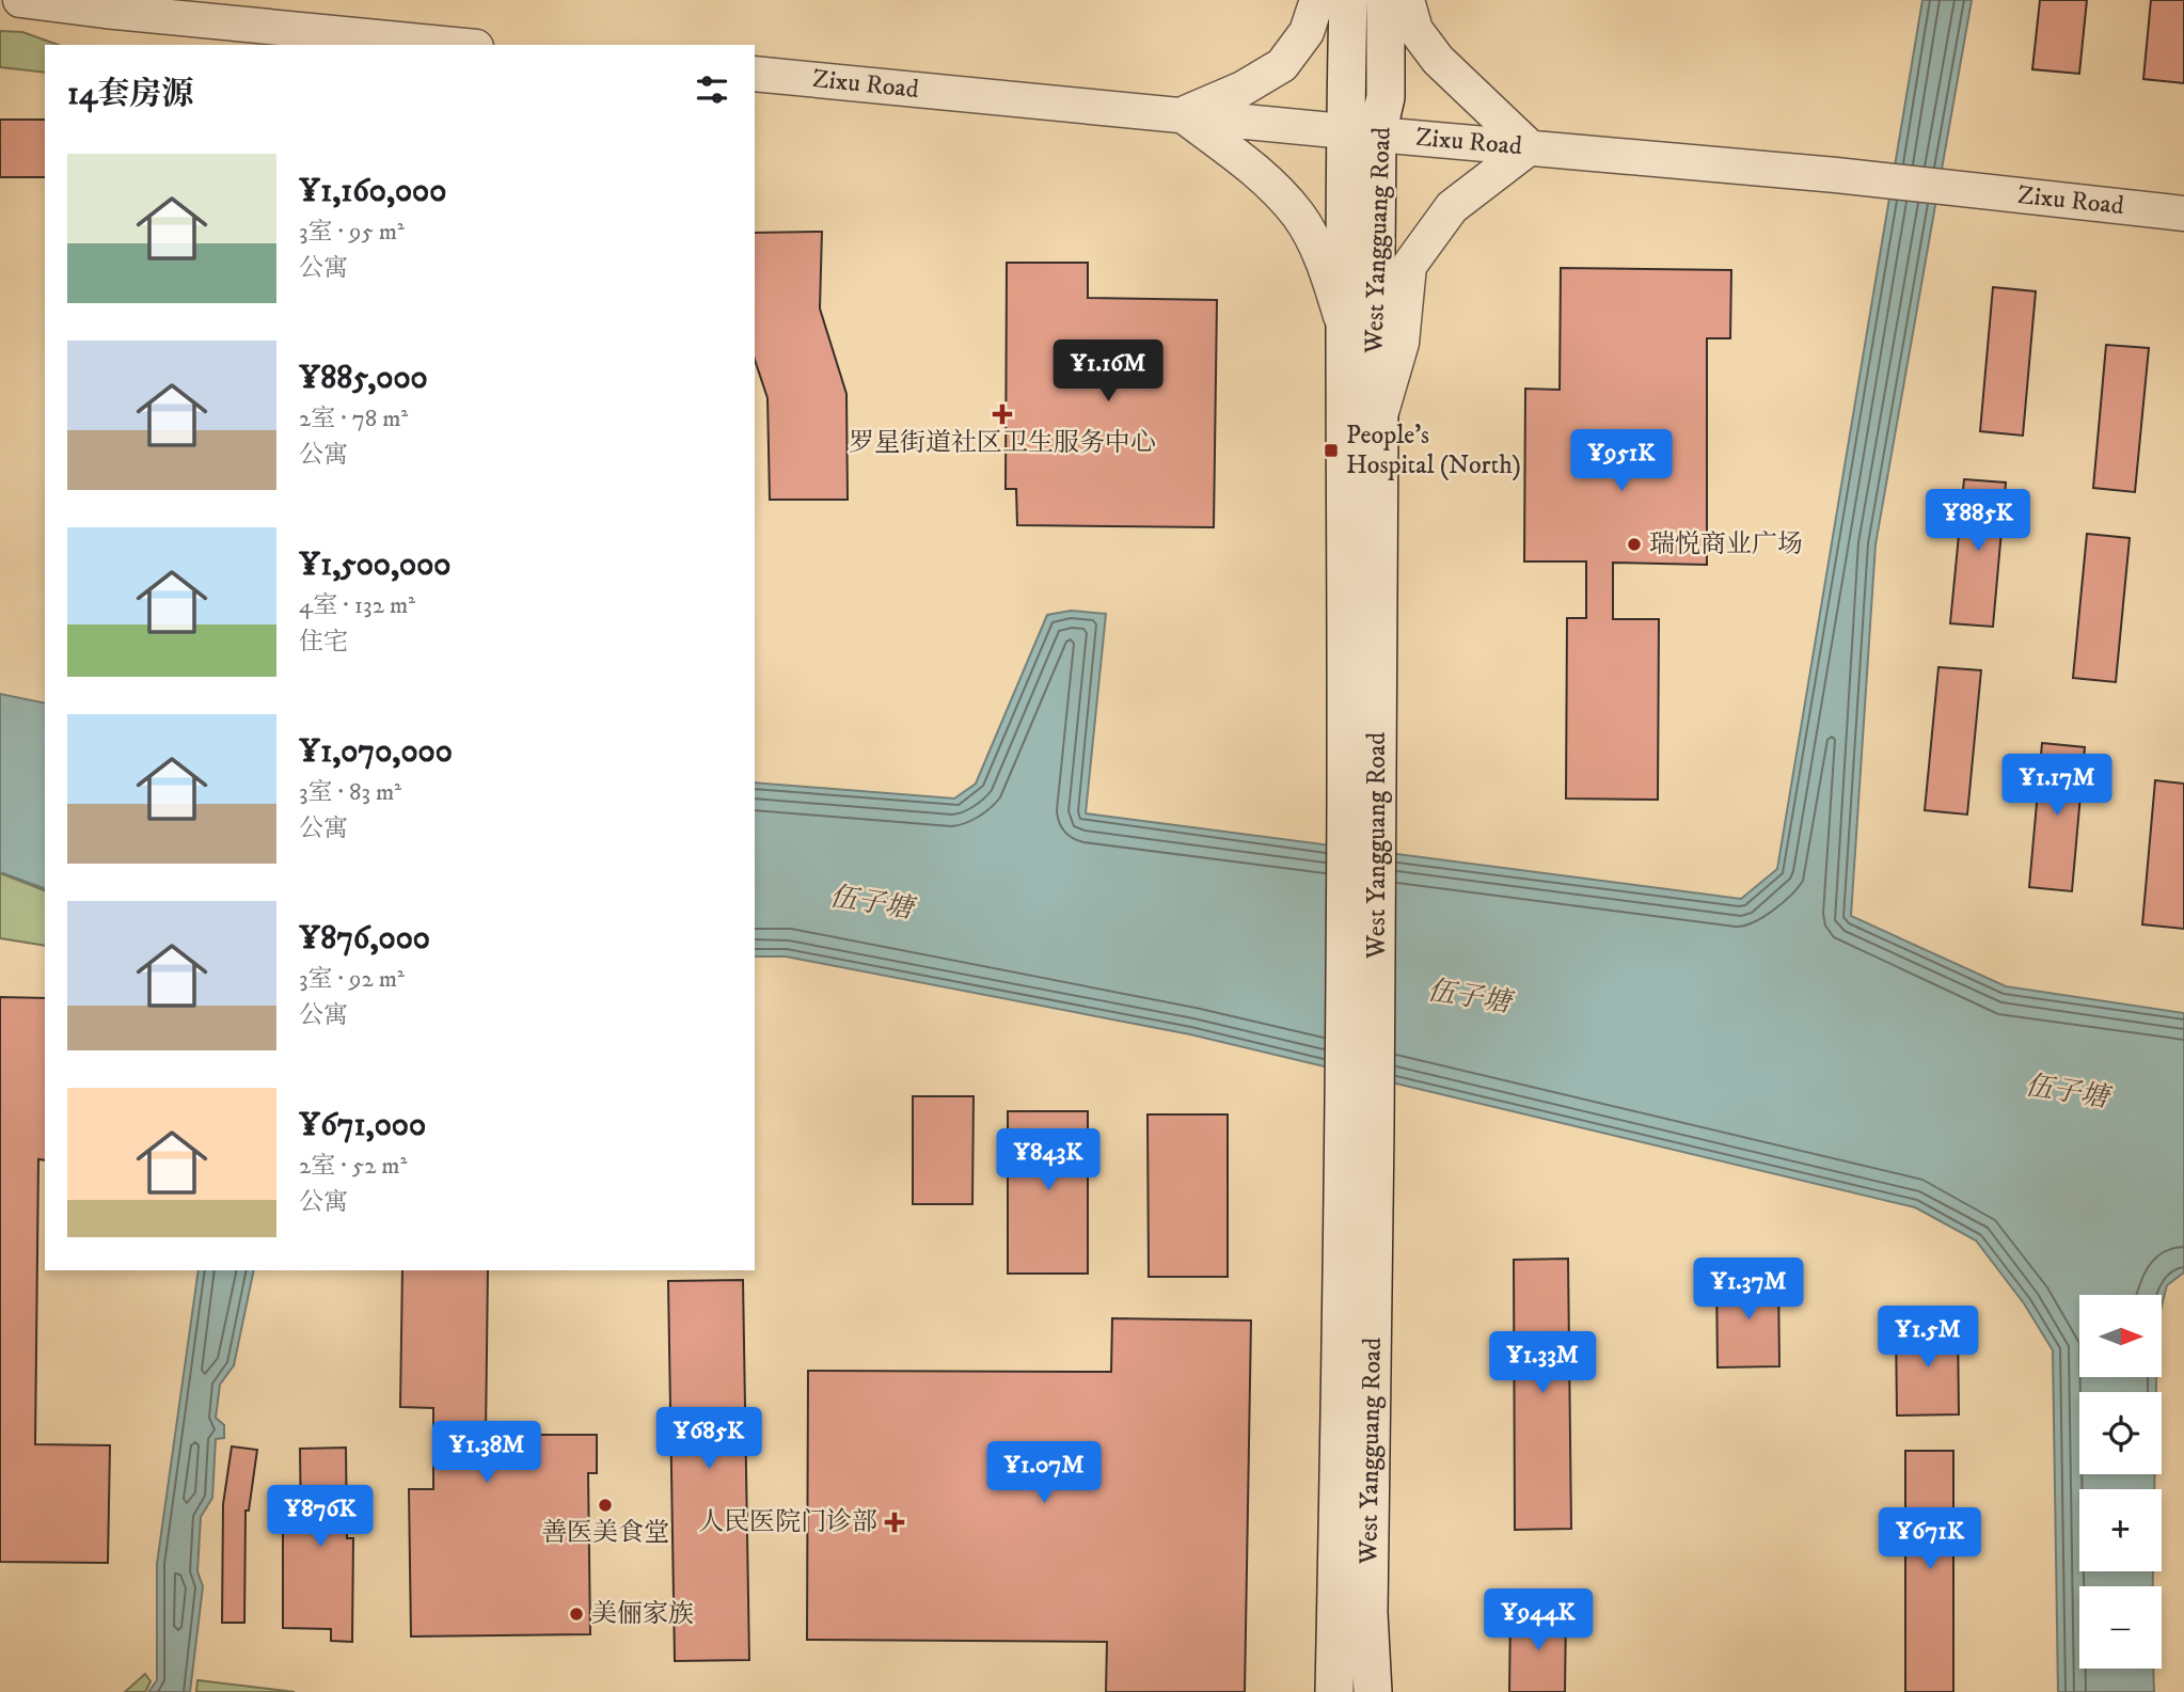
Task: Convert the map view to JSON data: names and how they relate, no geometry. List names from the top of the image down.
{
  "streets": {
    "main road": ["West Yangguang Road"],
    "street": ["Zixu Road"]
  },
  "crossings": [
    ["Zixu Road", "West Yangguang Road"]
  ],
  "water": ["伍子塘"],
  "places": {
    "health": ["罗星街道社区卫生服务中心", "人民医院门诊部"],
    "transit": ["People's Hospital (North)"],
    "other": ["瑞悦商业广场", "善医美食堂", "美俪家族"]
  },
  "north": "right",
  "page": {
    "heading": "14套房源",
    "list": [
      {
        "name": "¥1,160,000",
        "note": "3室 · 95 m² · 公寓"
      },
      {
        "name": "¥885,000",
        "note": "2室 · 78 m² · 公寓"
      },
      {
        "name": "¥1,500,000",
        "note": "4室 · 132 m² · 住宅"
      },
      {
        "name": "¥1,070,000",
        "note": "3室 · 83 m² · 公寓"
      },
      {
        "name": "¥876,000",
        "note": "3室 · 92 m² · 公寓"
      },
      {
        "name": "¥671,000",
        "note": "2室 · 52 m² · 公寓"
      }
    ],
    "price": [
      "¥1.16M",
      "¥951K",
      "¥885K",
      "¥1.17M",
      "¥843K",
      "¥1.37M",
      "¥1.5M",
      "¥1.33M",
      "¥685K",
      "¥1.38M",
      "¥1.07M",
      "¥876K",
      "¥671K",
      "¥944K"
    ],
    "map_buttons": ["+", "−"]
  }
}
